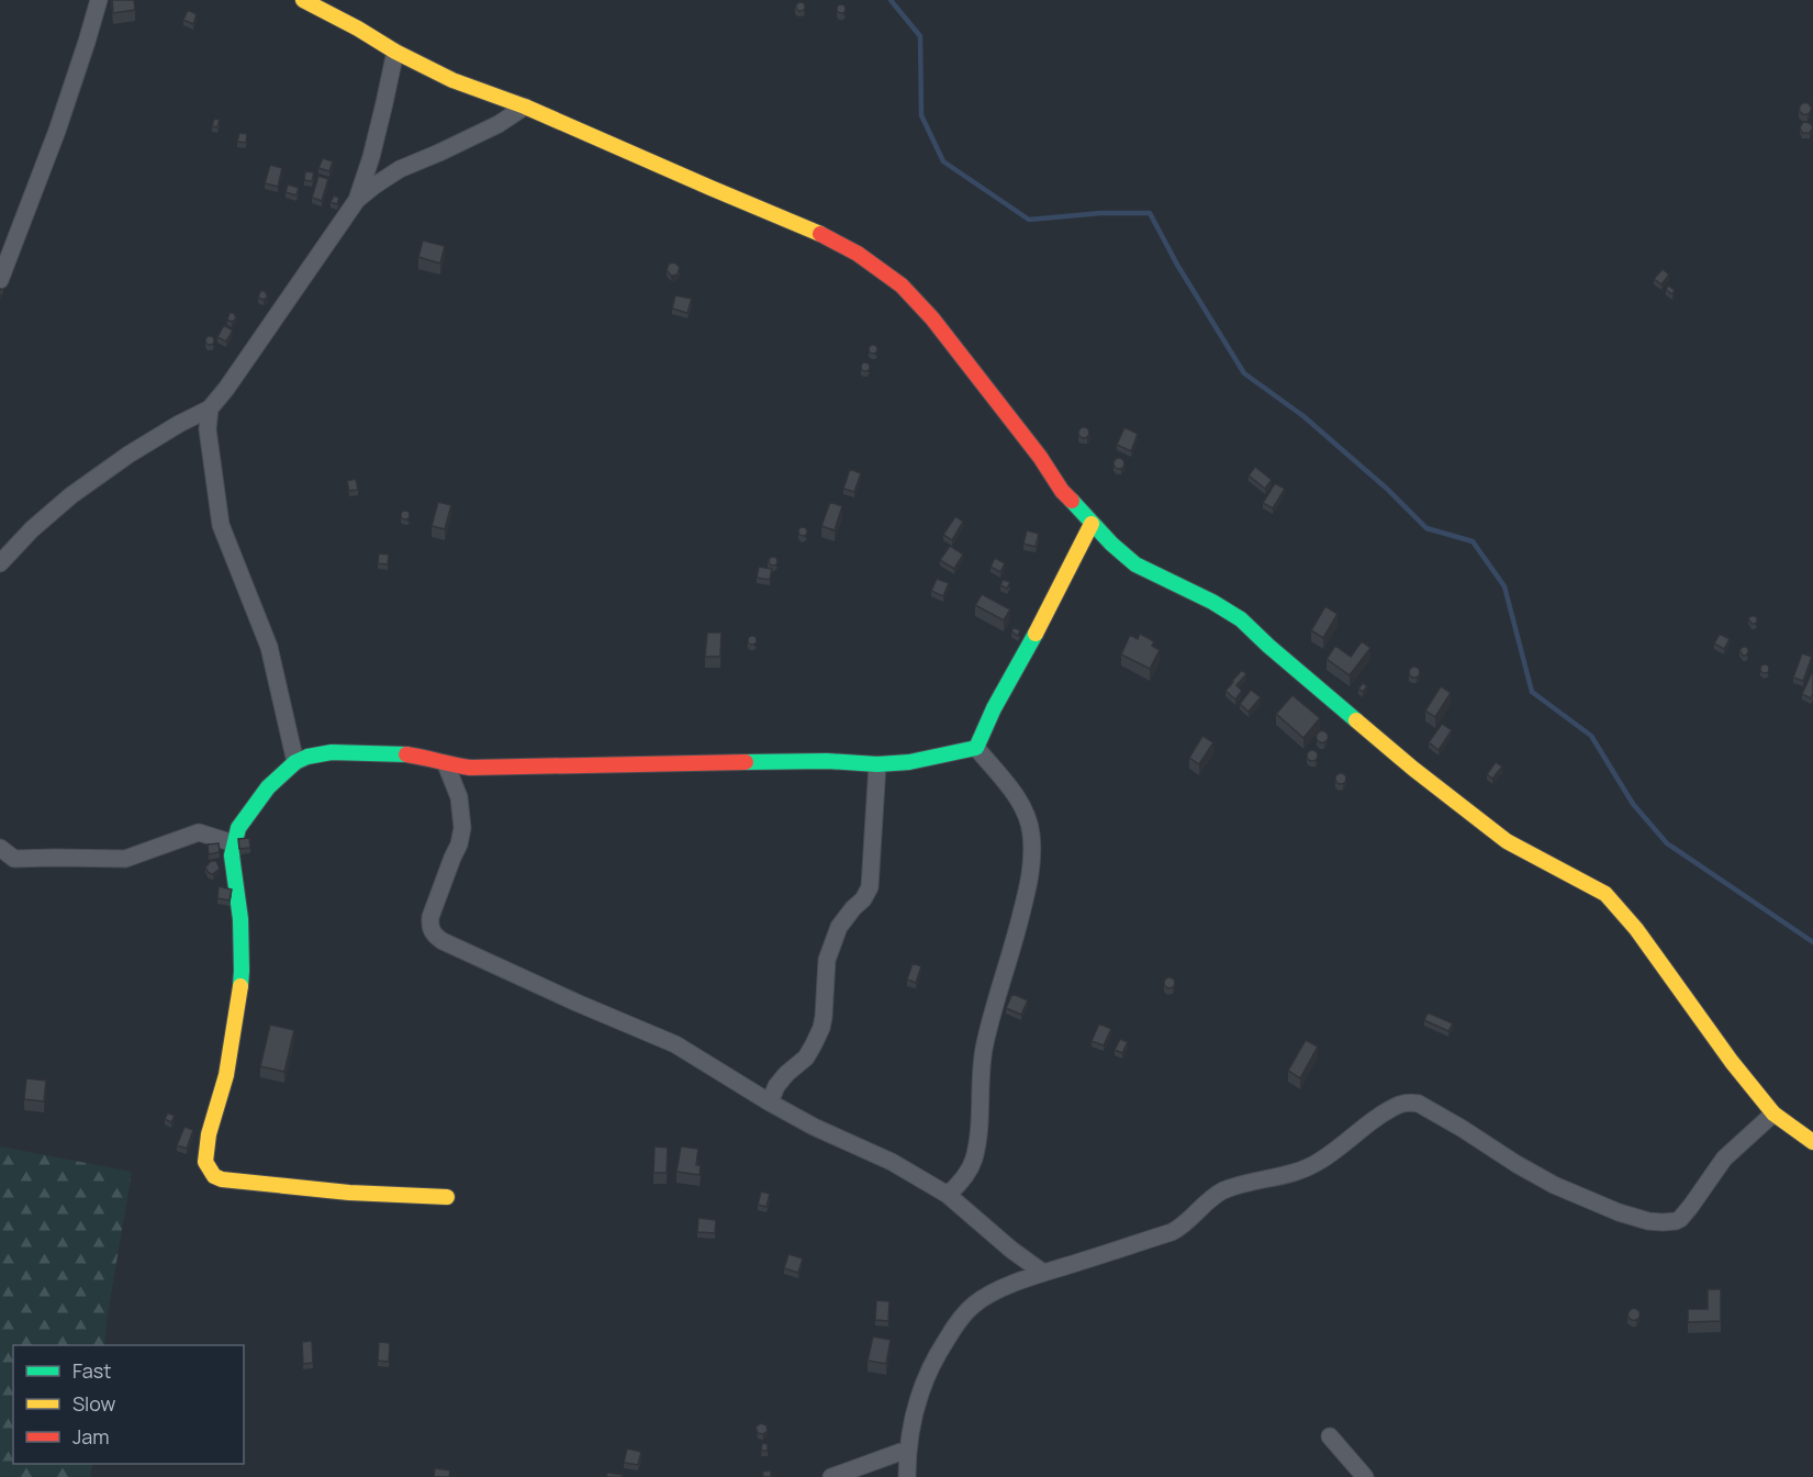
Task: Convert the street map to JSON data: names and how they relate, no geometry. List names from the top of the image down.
{
  "legend": ["Fast", "Slow", "Jam"]
}
